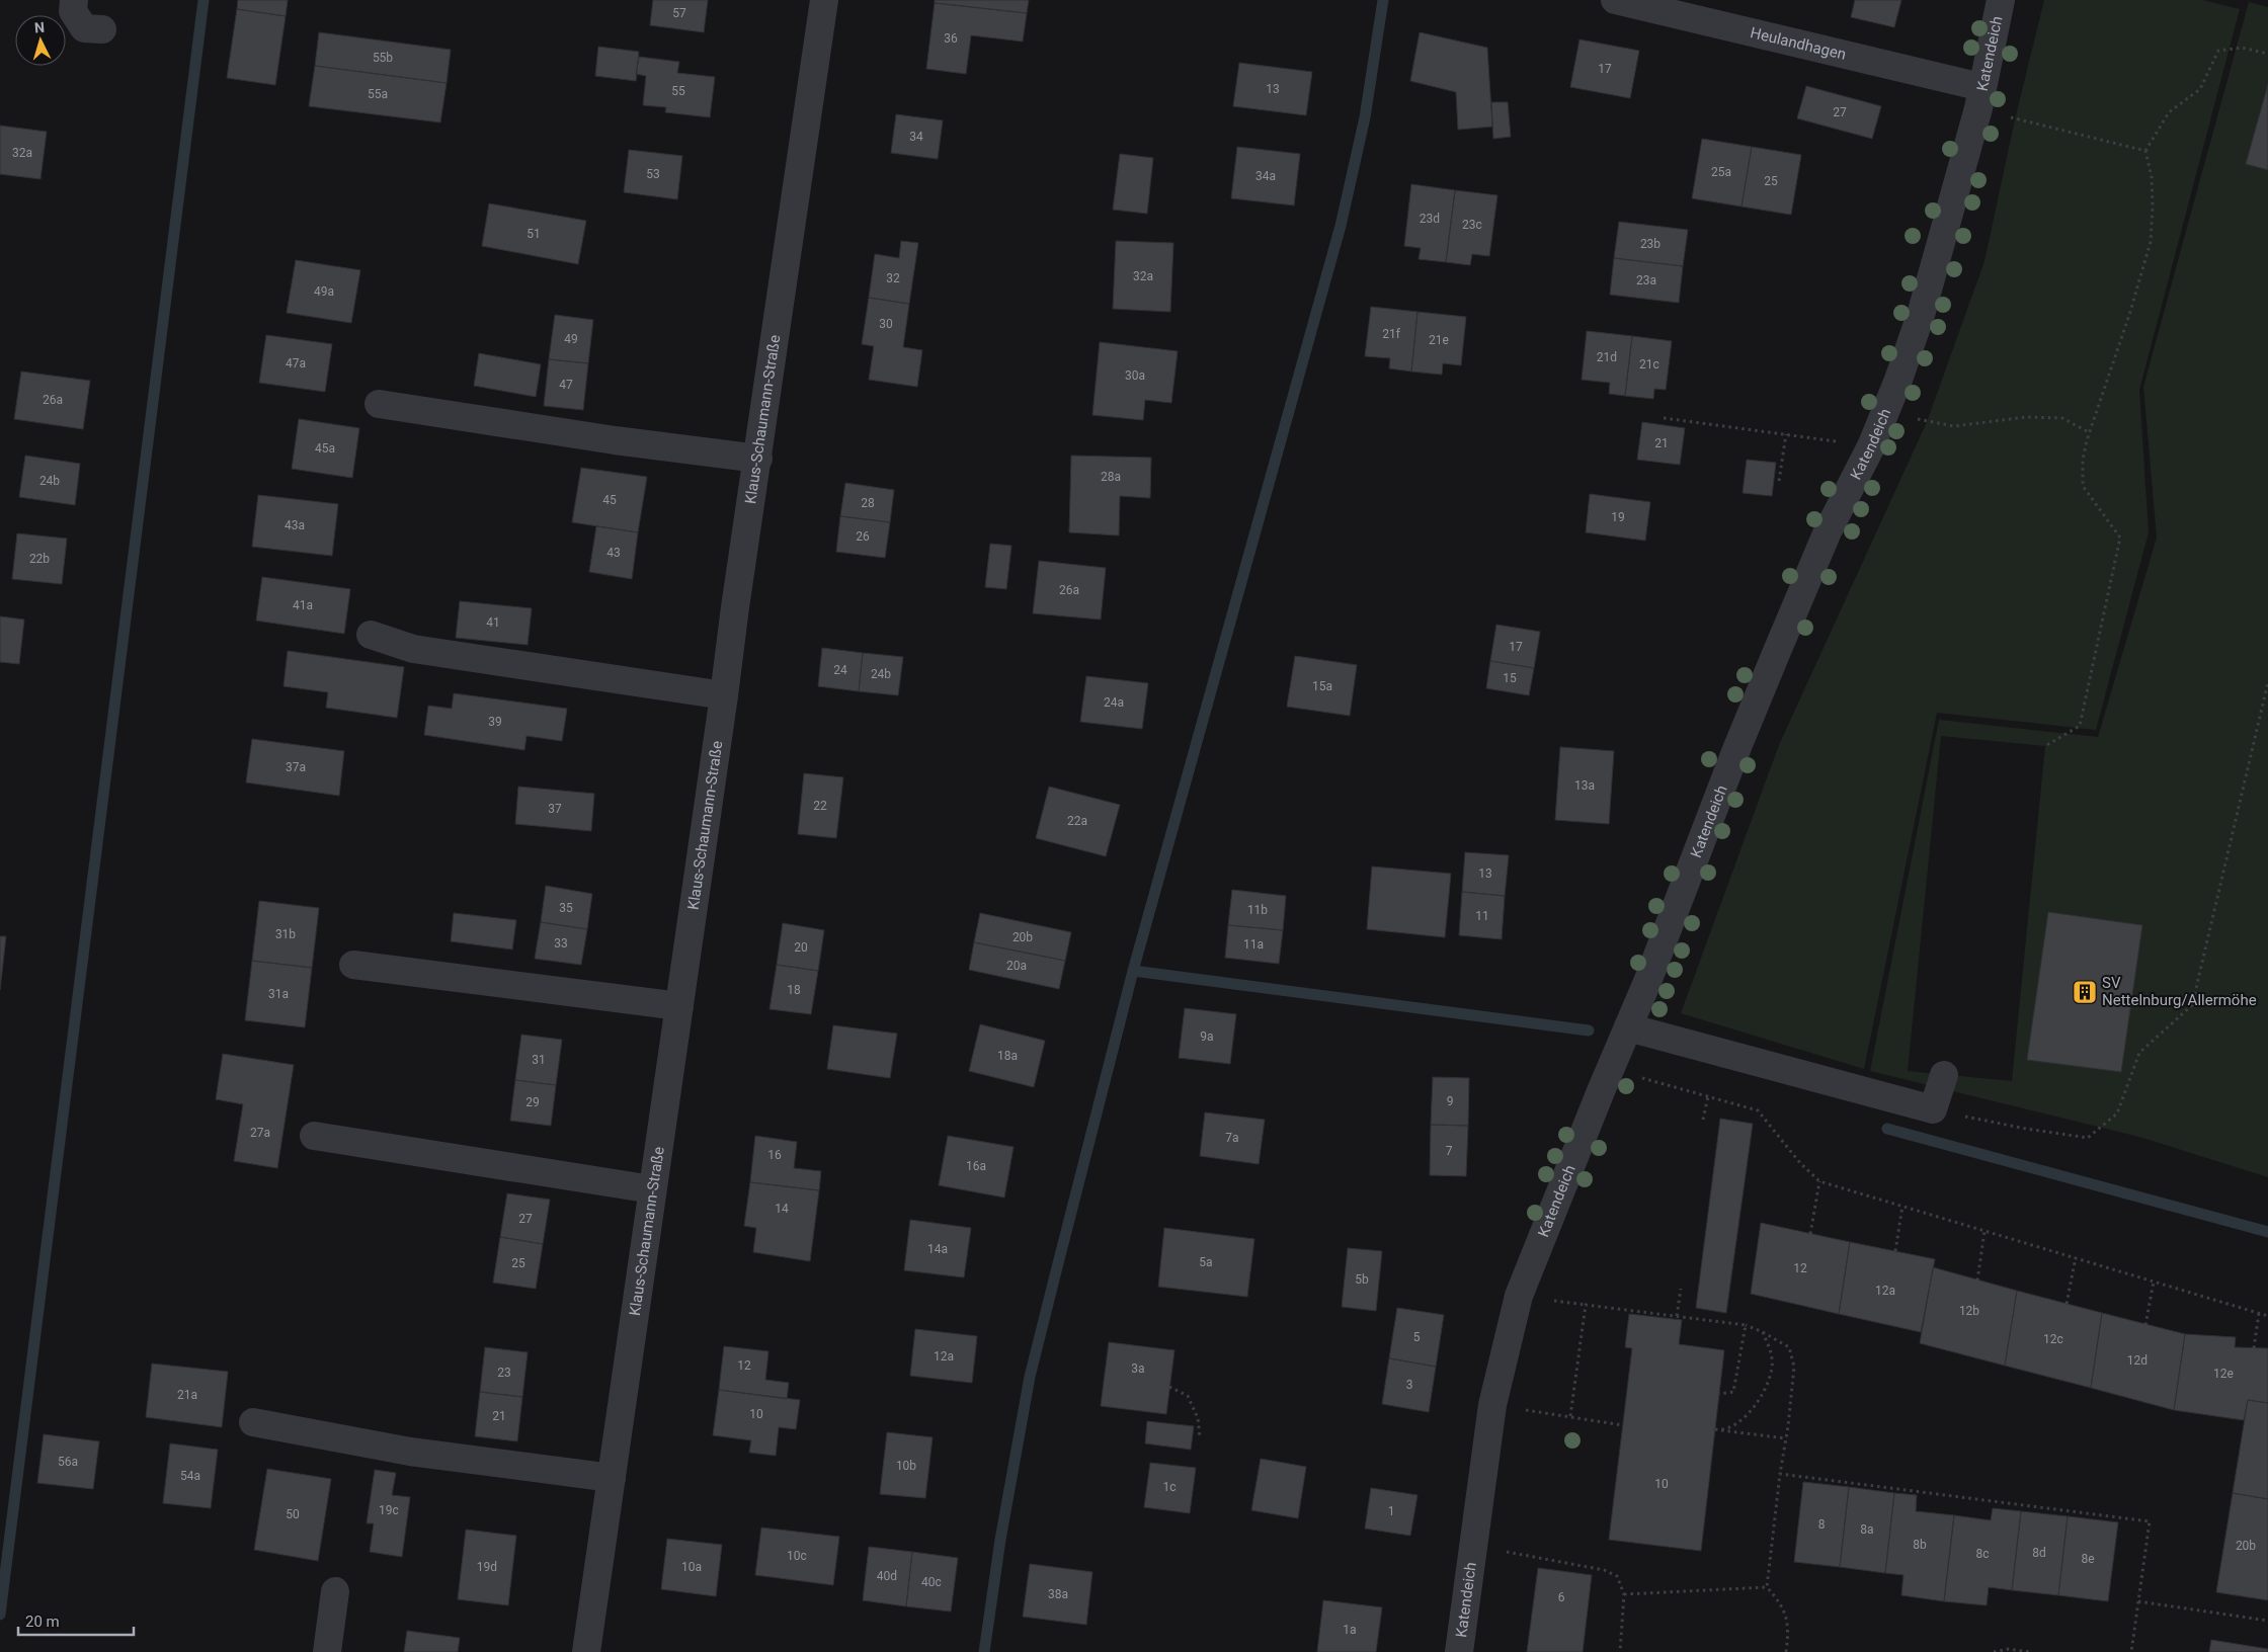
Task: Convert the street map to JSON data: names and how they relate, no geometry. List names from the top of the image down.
{
  "streets": {
    "street": ["Heulandhagen", "Katendeich", "Klaus-Schaumann-Straße"]
  },
  "crossings": [
    ["Heulandhagen", "Katendeich"]
  ],
  "places": {
    "building": ["SV Nettelnburg/Allermöhe"]
  },
  "house_numbers": [
    "57",
    "36",
    "55b",
    "17",
    "13",
    "55",
    "55a",
    "27",
    "34",
    "32a",
    "25a",
    "53",
    "34a",
    "25",
    "23d",
    "23c",
    "51",
    "23b",
    "32a",
    "32",
    "23a",
    "49a",
    "30",
    "21f",
    "49",
    "21e",
    "21d",
    "47a",
    "21c",
    "30a",
    "47",
    "26a",
    "21",
    "45a",
    "28a",
    "24b",
    "45",
    "28",
    "19",
    "43a",
    "26",
    "43",
    "22b",
    "26a",
    "41a",
    "41",
    "17",
    "24",
    "24b",
    "15",
    "15a",
    "24a",
    "39",
    "37a",
    "13a",
    "22",
    "37",
    "22a",
    "13",
    "35",
    "11b",
    "11",
    "31b",
    "20b",
    "33",
    "11a",
    "20",
    "20a",
    "18",
    "31a",
    "9a",
    "18a",
    "31",
    "9",
    "29",
    "27a",
    "7a",
    "7",
    "16",
    "16a",
    "14",
    "27",
    "14a",
    "5a",
    "25",
    "12",
    "5b",
    "12a",
    "12b",
    "5",
    "12c",
    "12a",
    "12d",
    "12",
    "3a",
    "23",
    "12e",
    "3",
    "21a",
    "10",
    "21",
    "56a",
    "10b",
    "54a",
    "10",
    "1c",
    "19c",
    "1",
    "50",
    "8",
    "8a",
    "8b",
    "20b",
    "8d",
    "8c",
    "10c",
    "8e",
    "19d",
    "10a",
    "40d",
    "40c",
    "38a",
    "6",
    "1a"
  ],
  "scale_bar": "20 m",
  "north": "top"
}
